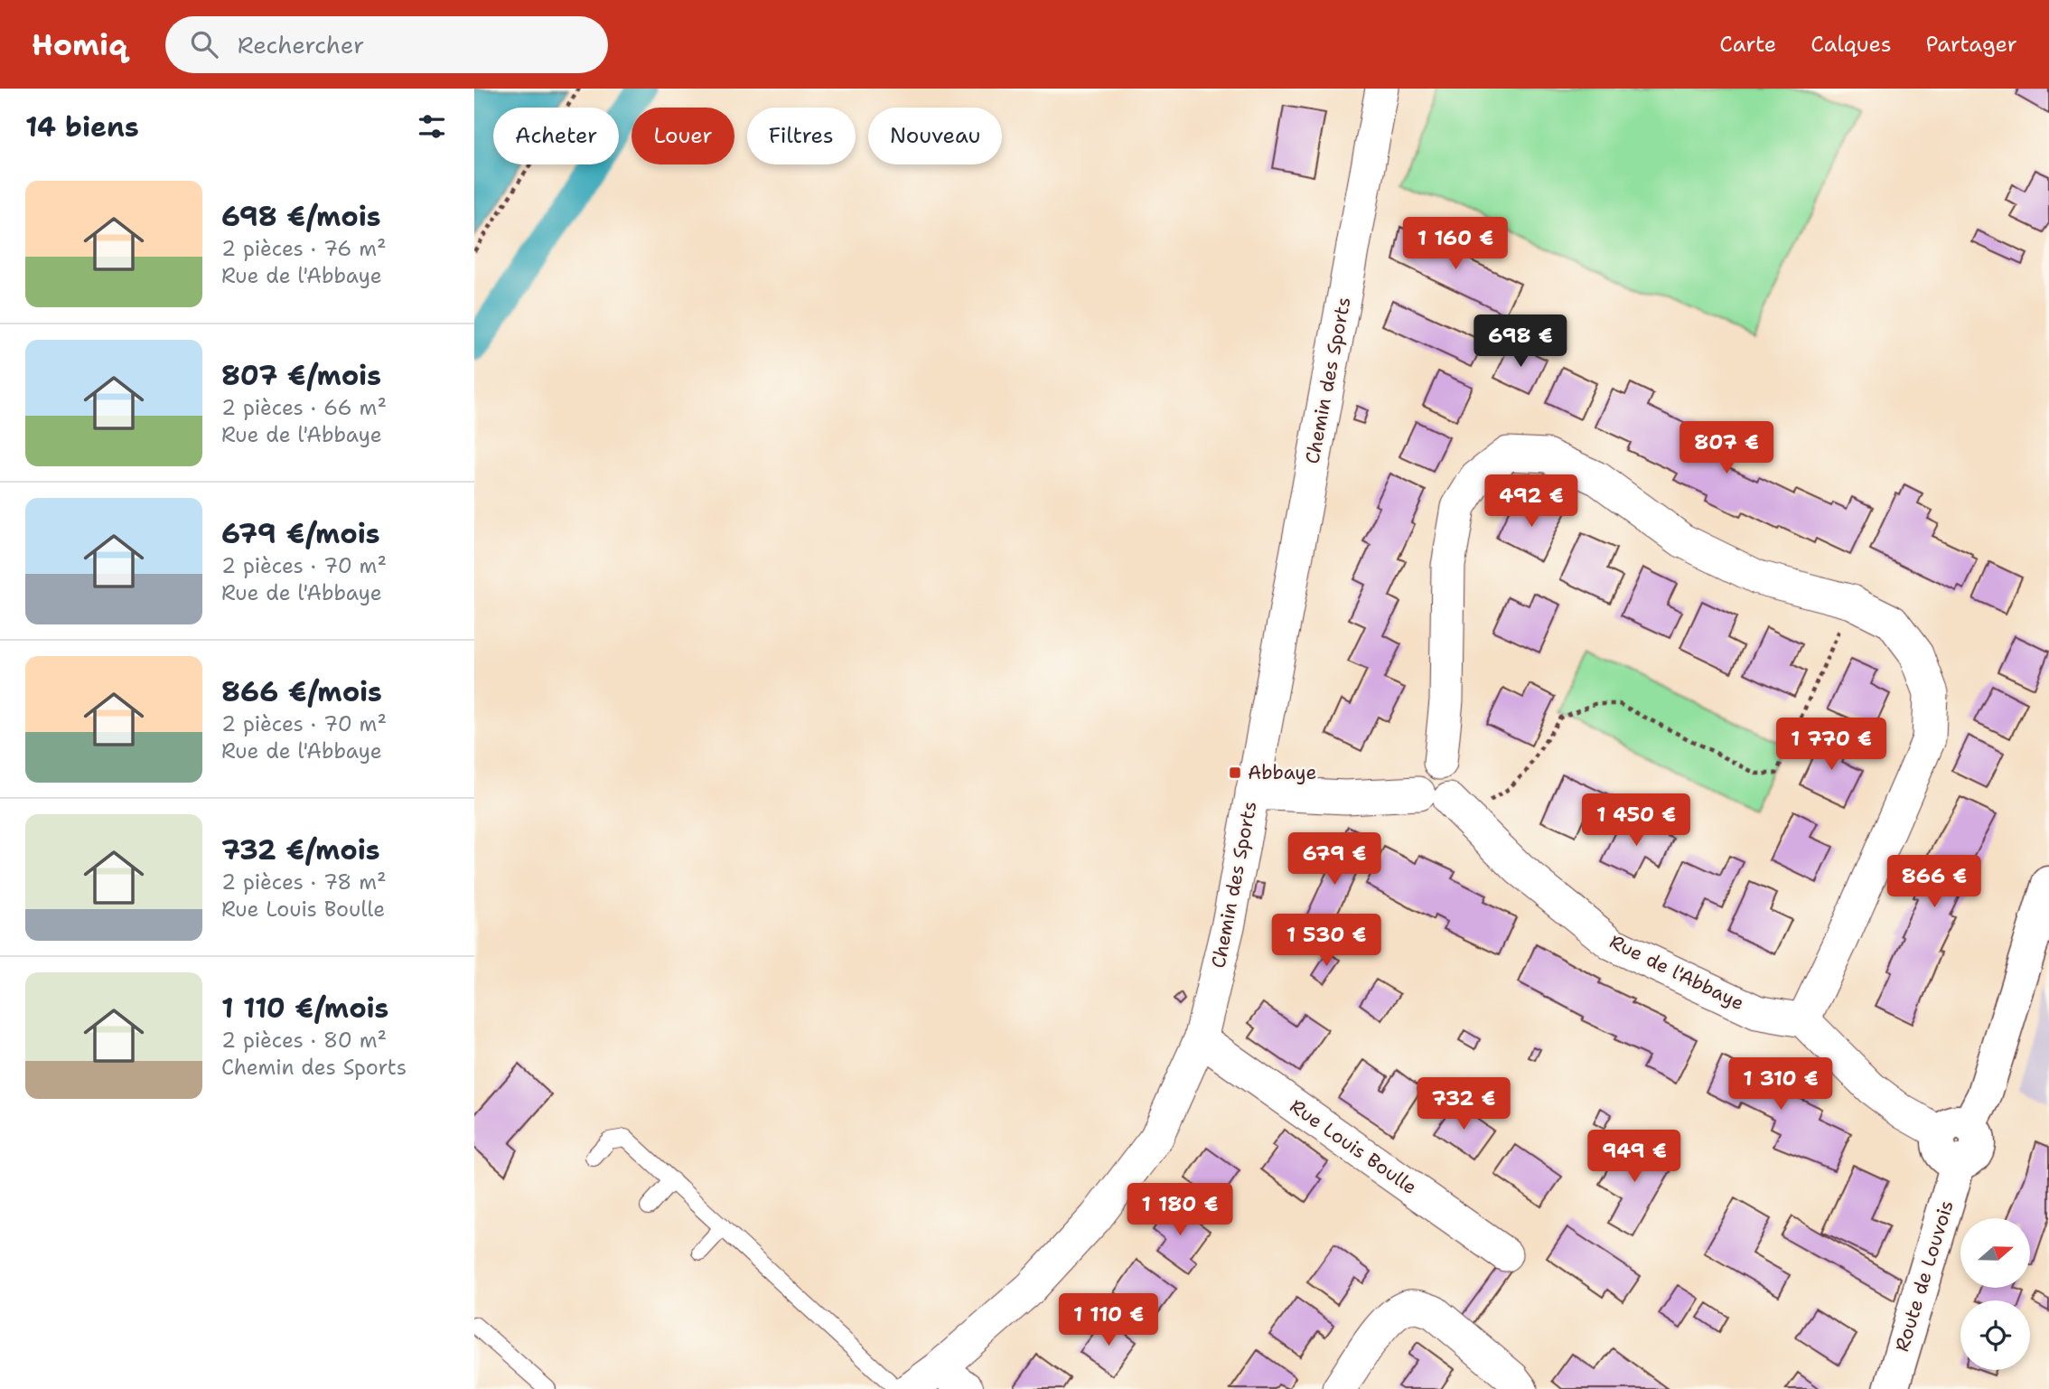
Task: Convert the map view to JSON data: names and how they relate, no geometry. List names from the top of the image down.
{
  "streets": {
    "street": [
      "Chemin des Sports",
      "Rue de l'Abbaye",
      "Rue Louis Boulle",
      "Route de Louvois"
    ]
  },
  "crossings": [
    ["Chemin des Sports", "Rue Louis Boulle"]
  ],
  "places": {
    "transit": ["Abbaye"]
  },
  "north": "right",
  "page": {
    "header": "Homiq",
    "search": "Rechercher",
    "nav": ["Carte", "Calques", "Partager"],
    "heading": "14 biens",
    "chip": [
      "Acheter",
      "Louer",
      "Filtres",
      "Nouveau"
    ],
    "list": [
      {
        "name": "698 €/mois",
        "note": "2 pièces · 76 m² · Rue de l'Abbaye"
      },
      {
        "name": "807 €/mois",
        "note": "2 pièces · 66 m² · Rue de l'Abbaye"
      },
      {
        "name": "679 €/mois",
        "note": "2 pièces · 70 m² · Rue de l'Abbaye"
      },
      {
        "name": "866 €/mois",
        "note": "2 pièces · 70 m² · Rue de l'Abbaye"
      },
      {
        "name": "732 €/mois",
        "note": "2 pièces · 78 m² · Rue Louis Boulle"
      },
      {
        "name": "1 110 €/mois",
        "note": "2 pièces · 80 m² · Chemin des Sports"
      }
    ],
    "price": [
      "1 160 €",
      "698 €",
      "807 €",
      "492 €",
      "1 770 €",
      "1 450 €",
      "679 €",
      "866 €",
      "1 530 €",
      "1 310 €",
      "732 €",
      "949 €",
      "1 180 €",
      "1 110 €"
    ]
  }
}
